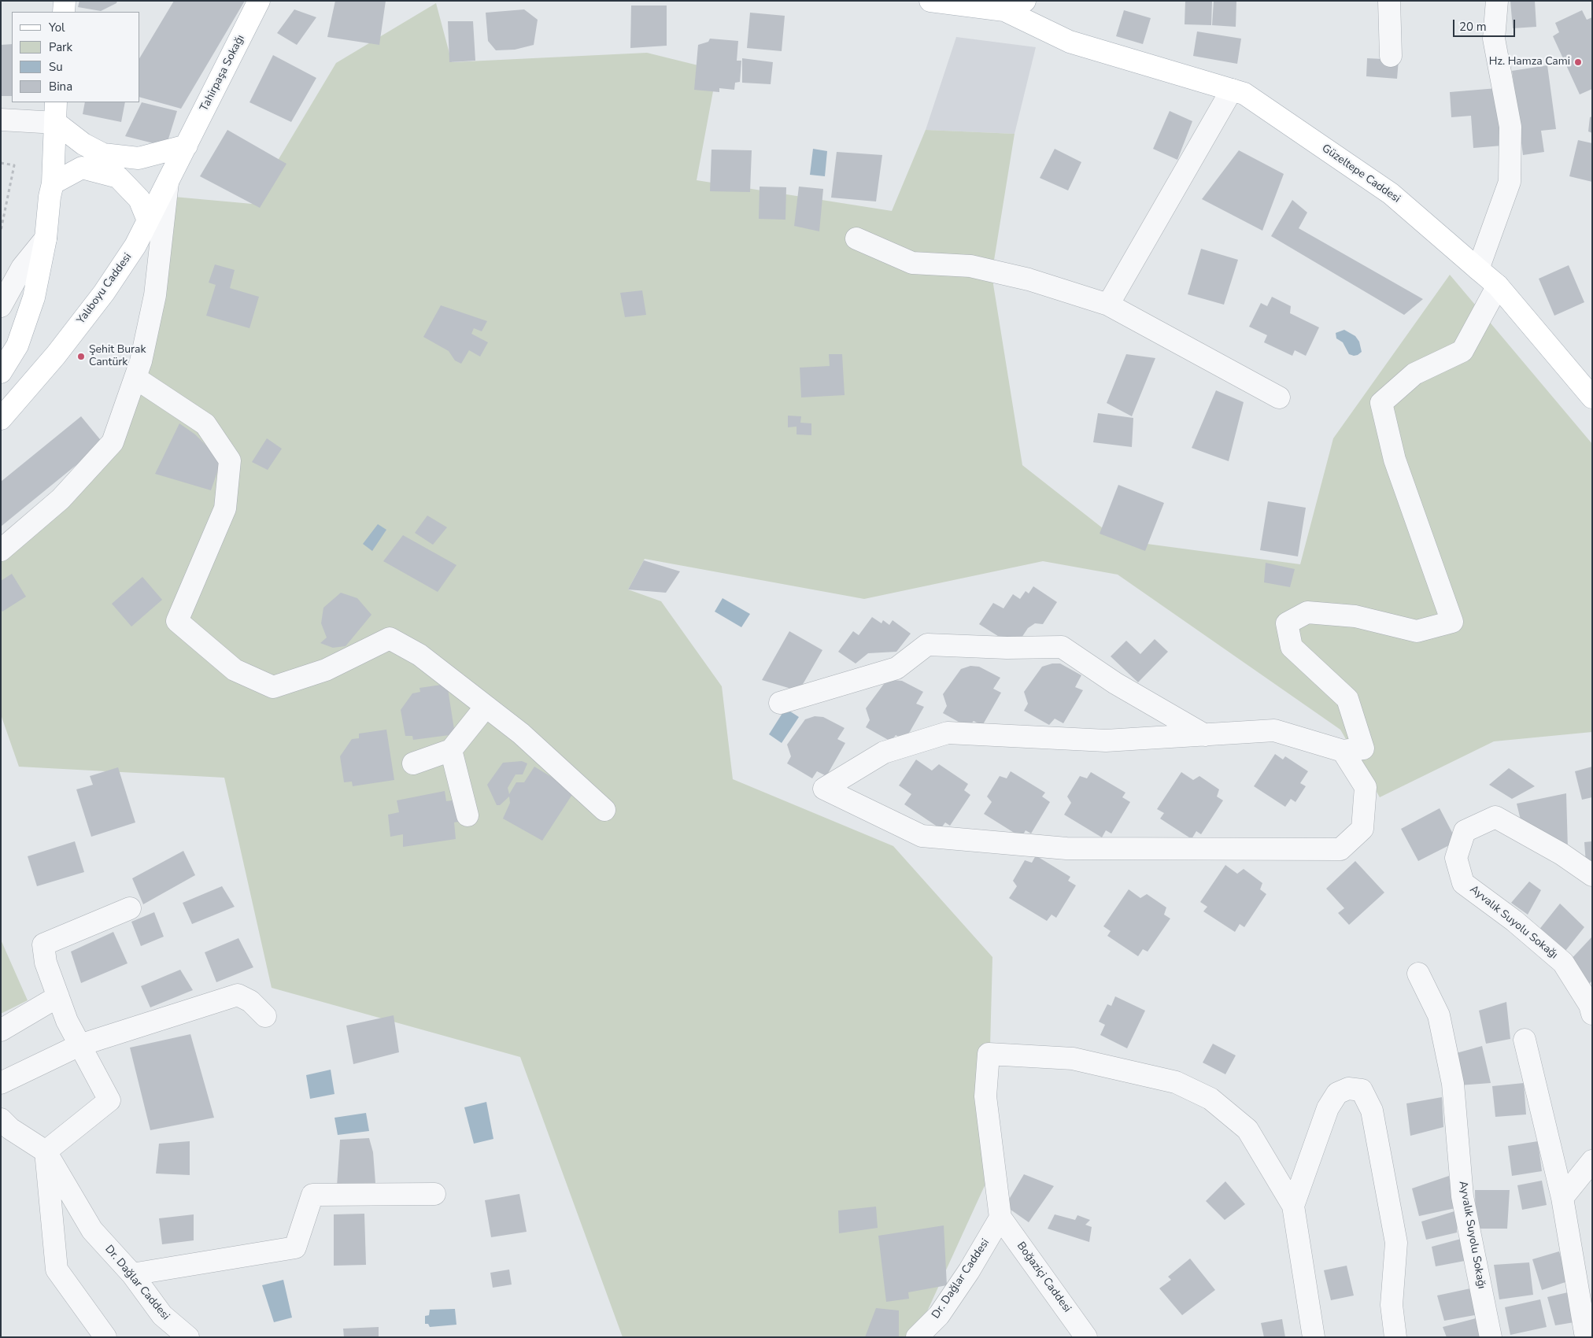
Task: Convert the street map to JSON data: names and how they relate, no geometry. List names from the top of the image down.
{
  "streets": {
    "main road": ["Tahirpaşa Sokağı", "Güzeltepe Caddesi", "Yalıboyu Caddesi"],
    "street": ["Ayvalık Suyolu Sokağı", "Boğaziçi Caddesi", "Dr. Dağlar Caddesi"]
  },
  "crossings": [
    ["Tahirpaşa Sokağı", "Yalıboyu Caddesi"],
    ["Boğaziçi Caddesi", "Dr. Dağlar Caddesi"]
  ],
  "places": ["Hz. Hamza Cami", "Şehit Burak Cantürk"],
  "legend": [
    "Yol",
    "Park",
    "Su",
    "Bina"
  ],
  "scale_bar": "20 m"
}
